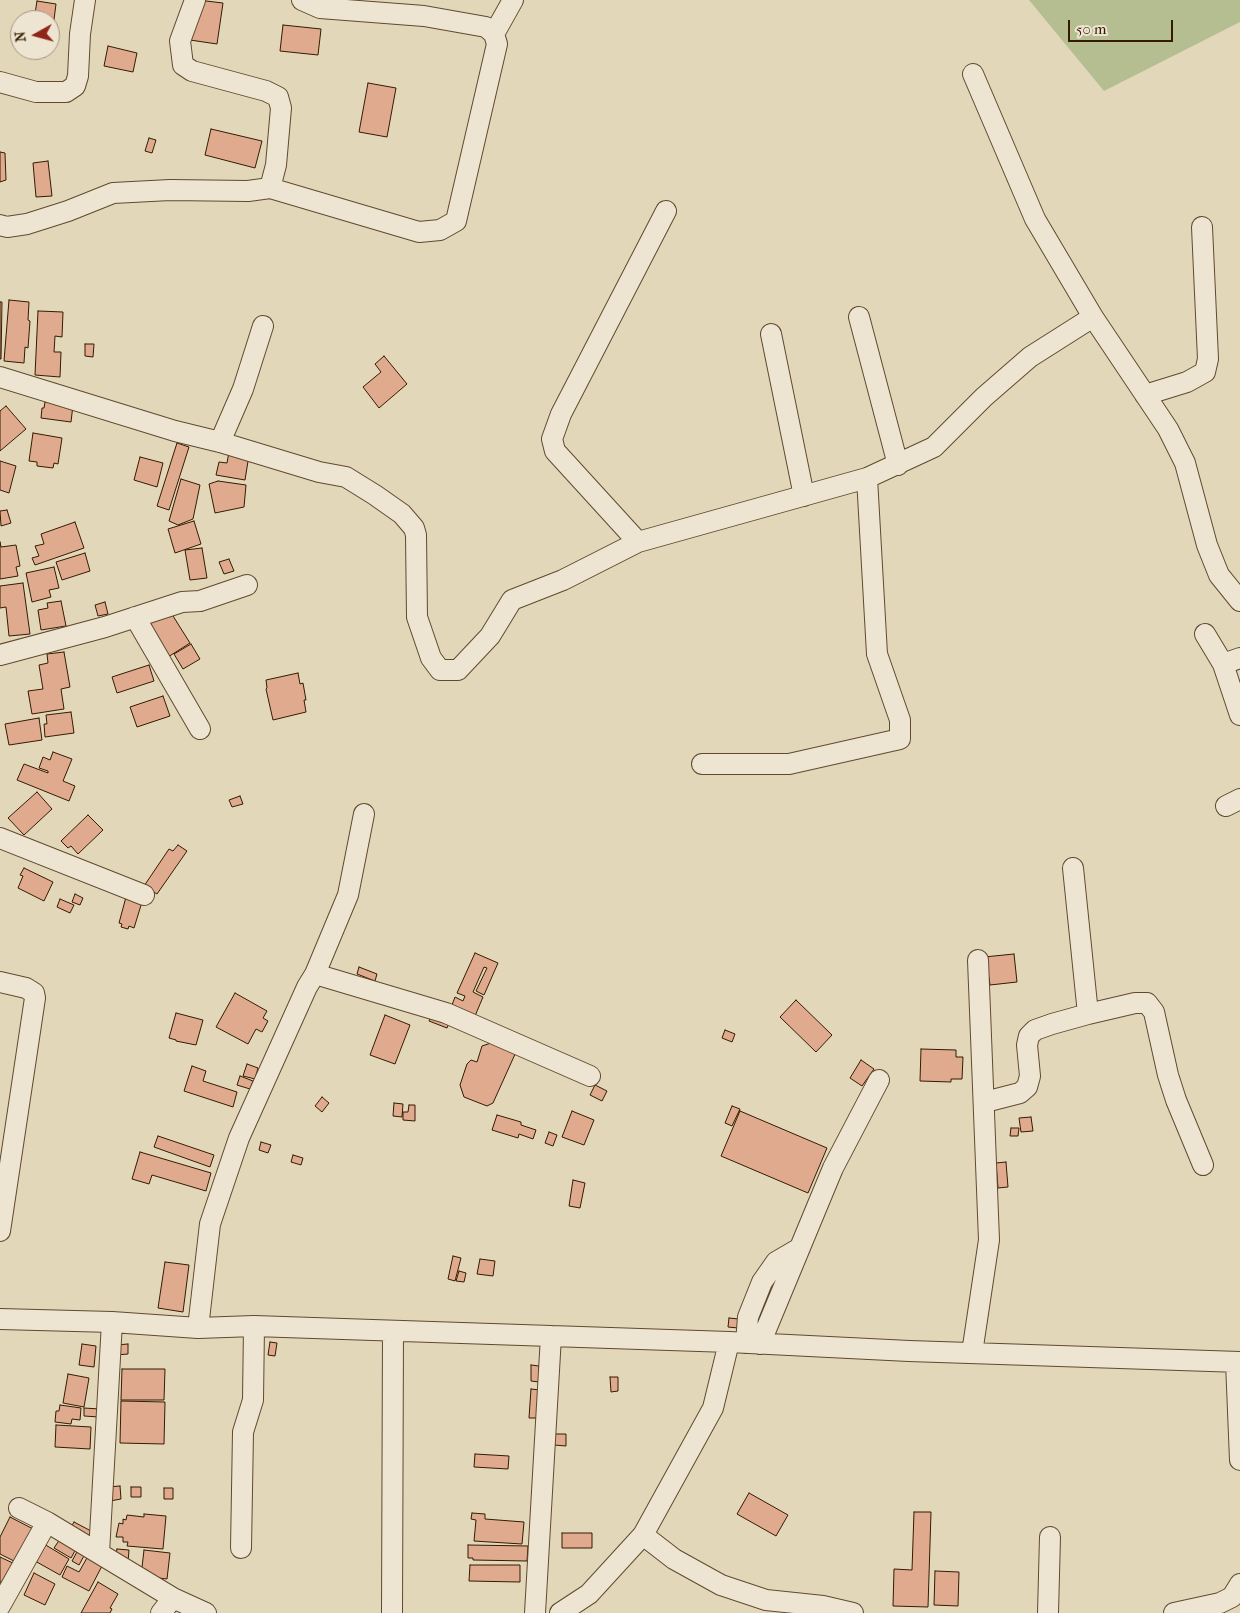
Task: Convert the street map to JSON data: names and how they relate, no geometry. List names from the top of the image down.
{
  "scale_bar": "50 m",
  "north": "left"
}
